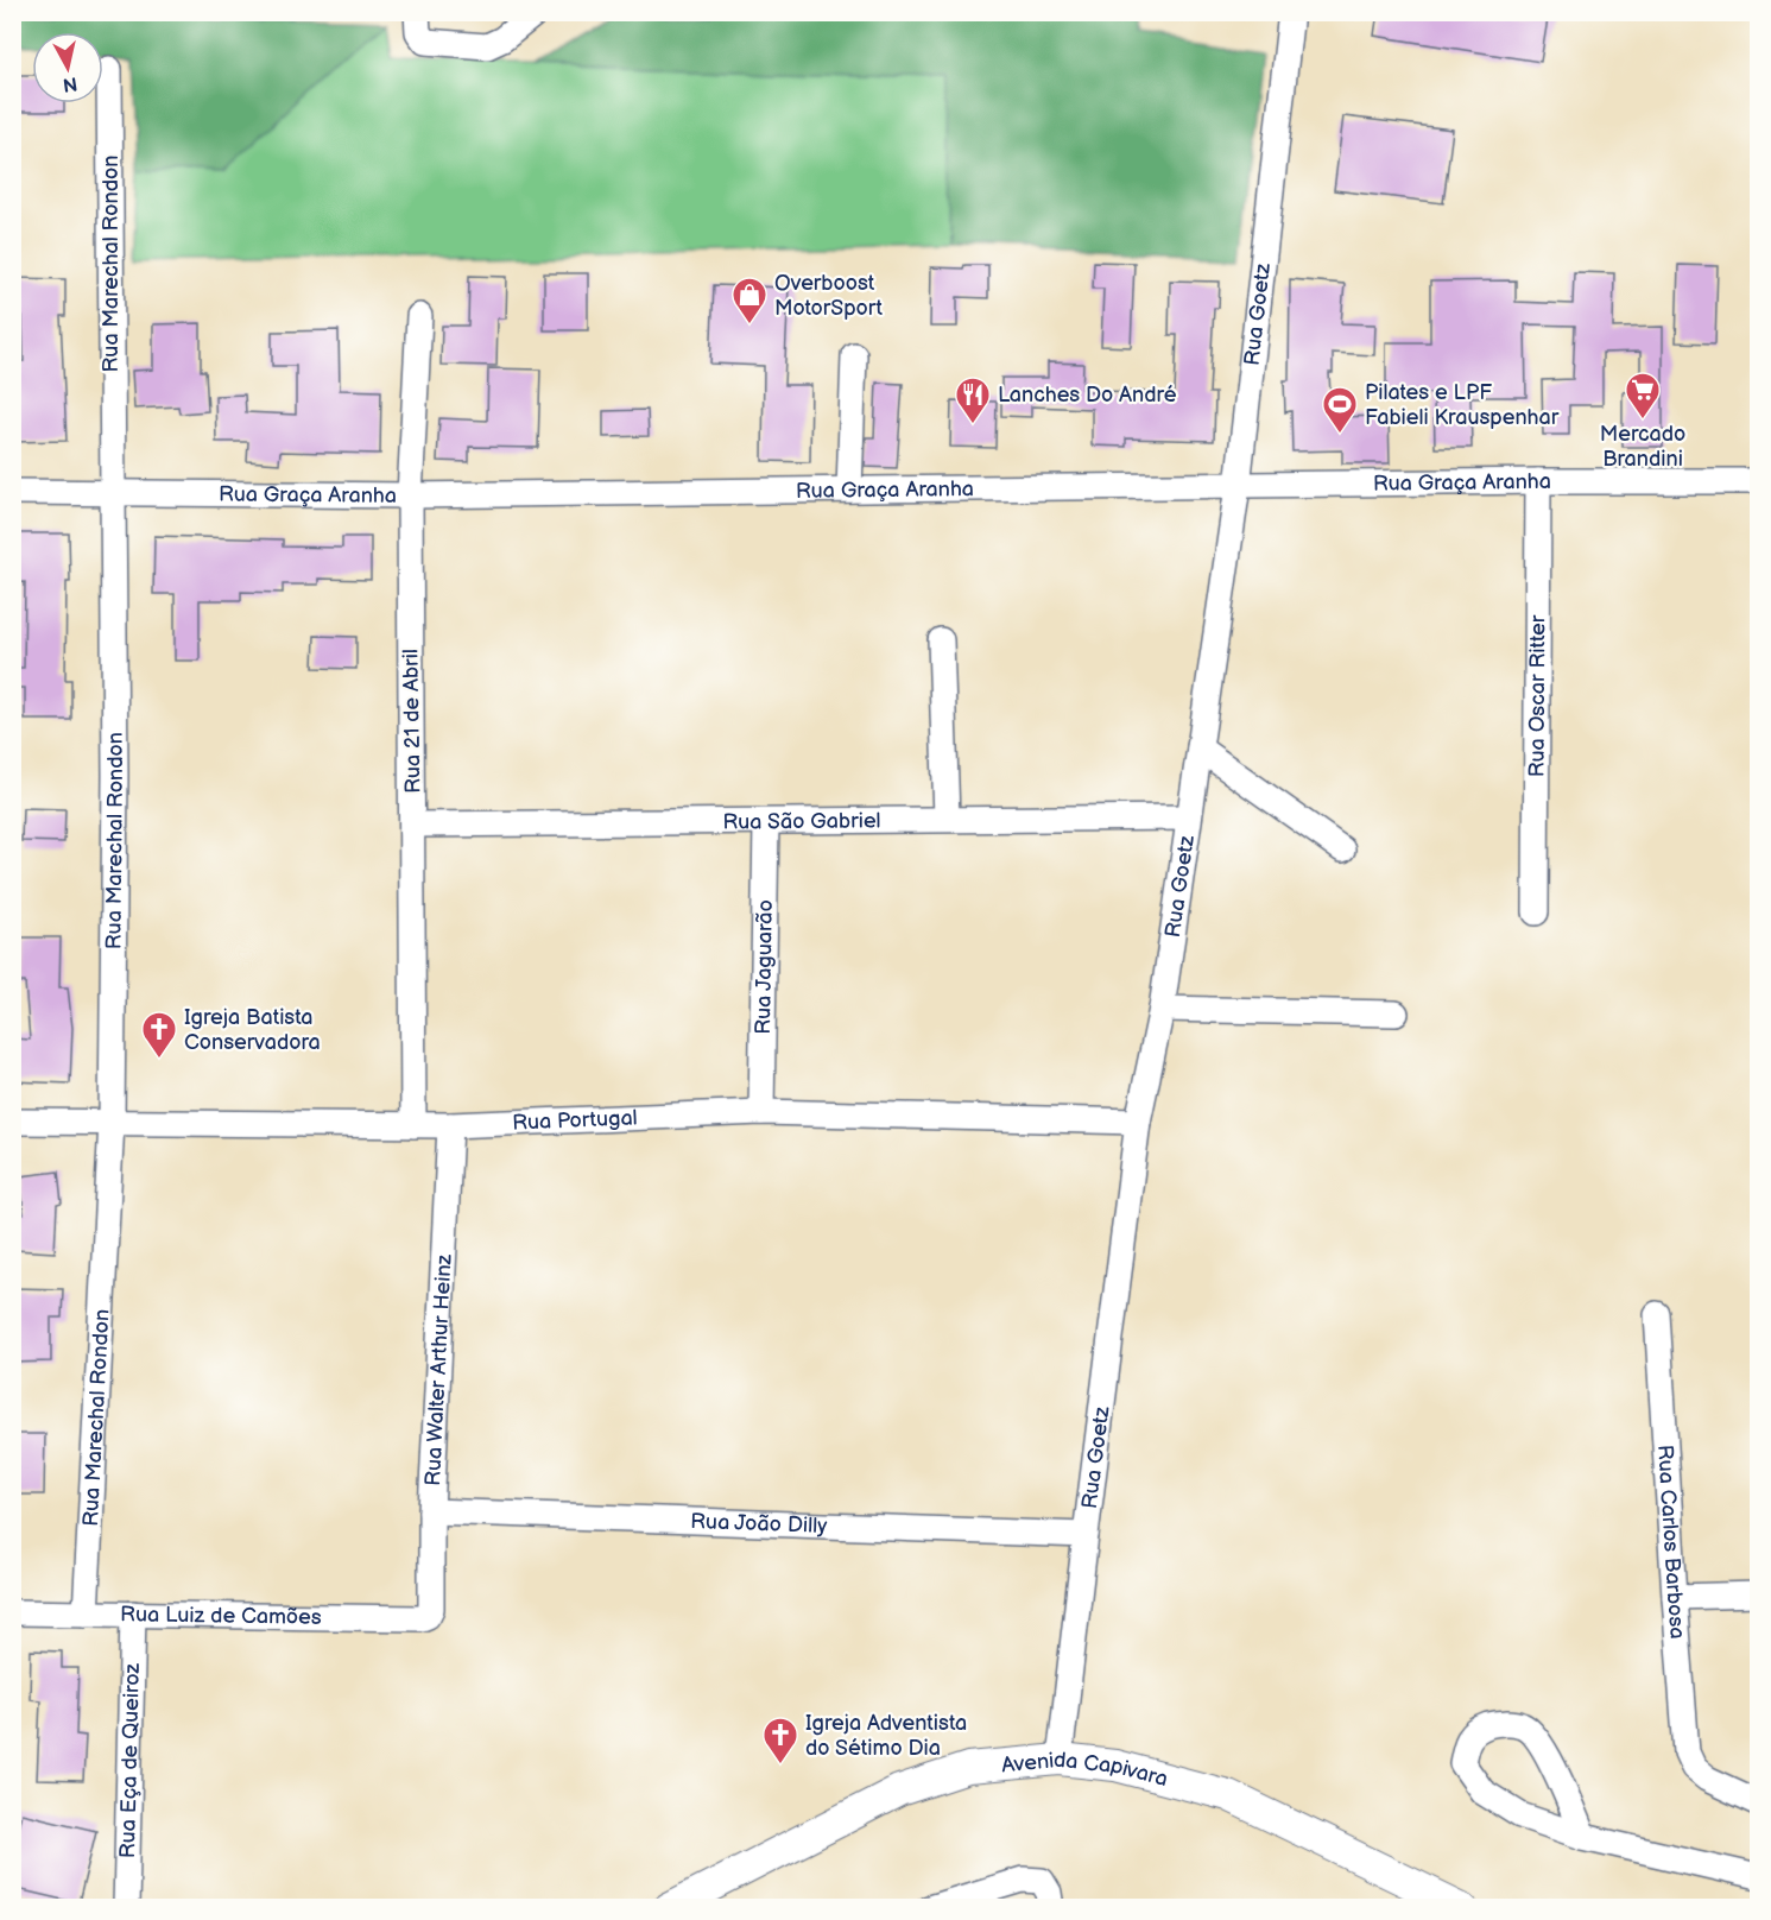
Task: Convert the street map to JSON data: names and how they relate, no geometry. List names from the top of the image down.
{
  "streets": {
    "main road": ["Avenida Capivara"],
    "street": [
      "Rua Marechal Rondon",
      "Rua Goetz",
      "Rua Graça Aranha",
      "Rua Oscar Ritter",
      "Rua 21 de Abril",
      "Rua São Gabriel",
      "Rua Jaguarão",
      "Rua Portugal",
      "Rua Walter Arthur Heinz",
      "Rua João Dilly",
      "Rua Carlos Barbosa",
      "Rua Luiz de Camões",
      "Rua Eça de Queiroz"
    ]
  },
  "crossings": [
    ["Rua Marechal Rondon", "Rua Graça Aranha"],
    ["Rua Marechal Rondon", "Rua Portugal"],
    ["Rua Marechal Rondon", "Rua Luiz de Camões"],
    ["Rua Goetz", "Rua Graça Aranha"],
    ["Rua Goetz", "Rua São Gabriel"],
    ["Rua Goetz", "Rua Portugal"],
    ["Rua Goetz", "Rua João Dilly"],
    ["Rua Goetz", "Avenida Capivara"],
    ["Rua Graça Aranha", "Rua Oscar Ritter"],
    ["Rua Graça Aranha", "Rua 21 de Abril"],
    ["Rua 21 de Abril", "Rua São Gabriel"],
    ["Rua 21 de Abril", "Rua Portugal"],
    ["Rua São Gabriel", "Rua Jaguarão"],
    ["Rua Jaguarão", "Rua Portugal"],
    ["Rua Portugal", "Rua Walter Arthur Heinz"],
    ["Rua Walter Arthur Heinz", "Rua João Dilly"],
    ["Rua Walter Arthur Heinz", "Rua Luiz de Camões"],
    ["Rua Luiz de Camões", "Rua Eça de Queiroz"]
  ],
  "places": {
    "shop": ["Overboost MotorSport"],
    "supermarket": ["Mercado Brandini"],
    "restaurant": ["Lanches Do André"],
    "sports": ["Pilates e LPF Fabieli Krauspenhar"],
    "church": ["Igreja Batista Conservadora", "Igreja Adventista do Sétimo Dia"]
  },
  "north": "bottom"
}
